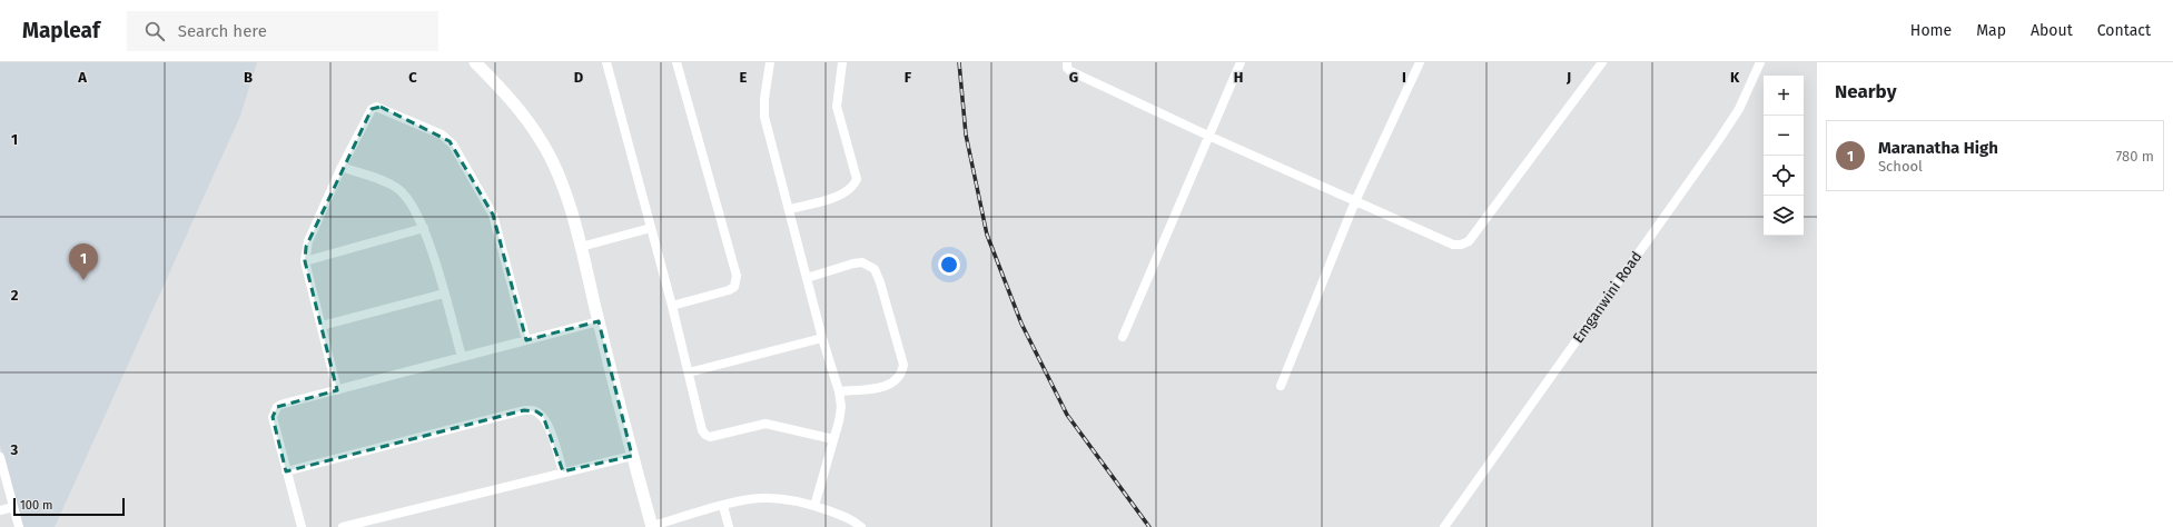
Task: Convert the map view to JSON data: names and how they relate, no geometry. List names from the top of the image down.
{
  "streets": {
    "street": ["Emganwini Road"]
  },
  "scale_bar": "100 m",
  "page": {
    "header": "Mapleaf",
    "search": "Search here",
    "nav": [
      "Home",
      "Map",
      "About",
      "Contact"
    ],
    "heading": "Nearby",
    "map_buttons": ["+", "−"],
    "list": [
      {
        "mark": "1",
        "name": "Maranatha High",
        "note": "School",
        "value": "780 m"
      }
    ],
    "pins": "1",
    "scale": "100 m"
  },
  "grid": {
    "columns": [
      "A",
      "B",
      "C",
      "D",
      "E",
      "F",
      "G",
      "H",
      "I",
      "J",
      "K"
    ],
    "rows": ["1", "2", "3"]
  }
}
